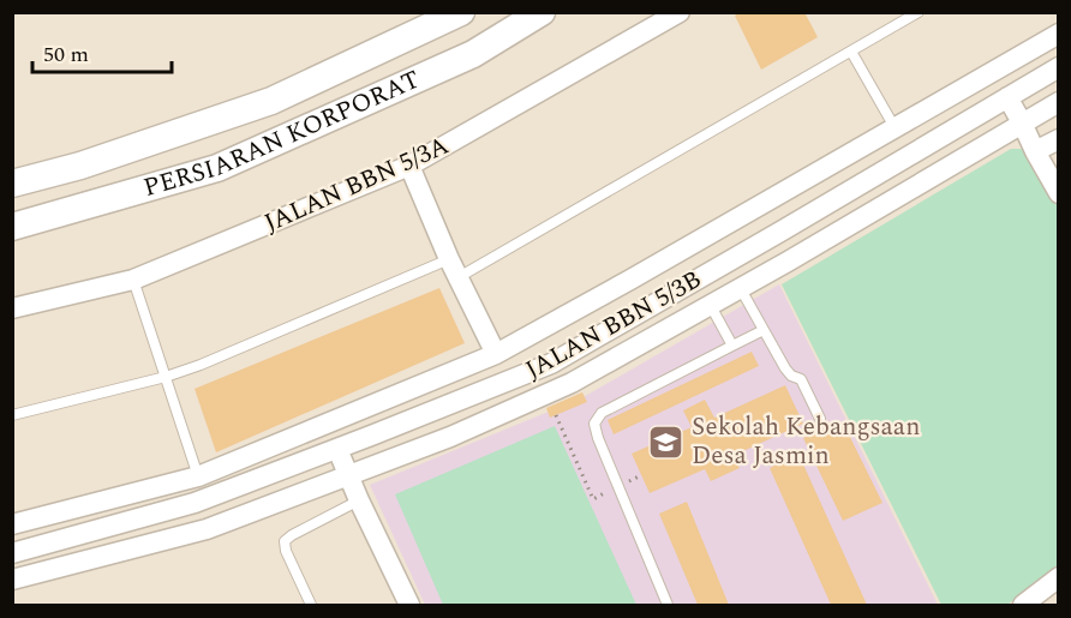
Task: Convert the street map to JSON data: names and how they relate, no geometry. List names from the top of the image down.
{
  "streets": {
    "main road": ["PERSIARAN KORPORAT"],
    "street": ["JALAN BBN 5/3A", "JALAN BBN 5/3B"]
  },
  "places": {
    "school or university": ["Sekolah Kebangsaan Desa Jasmin"]
  },
  "scale_bar": "50 m"
}
